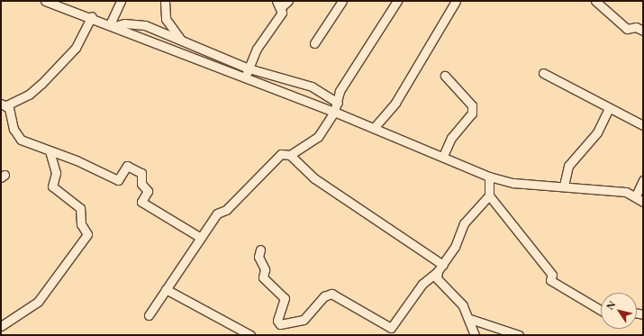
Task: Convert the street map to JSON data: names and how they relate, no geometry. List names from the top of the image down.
{
  "north": "top left"
}
